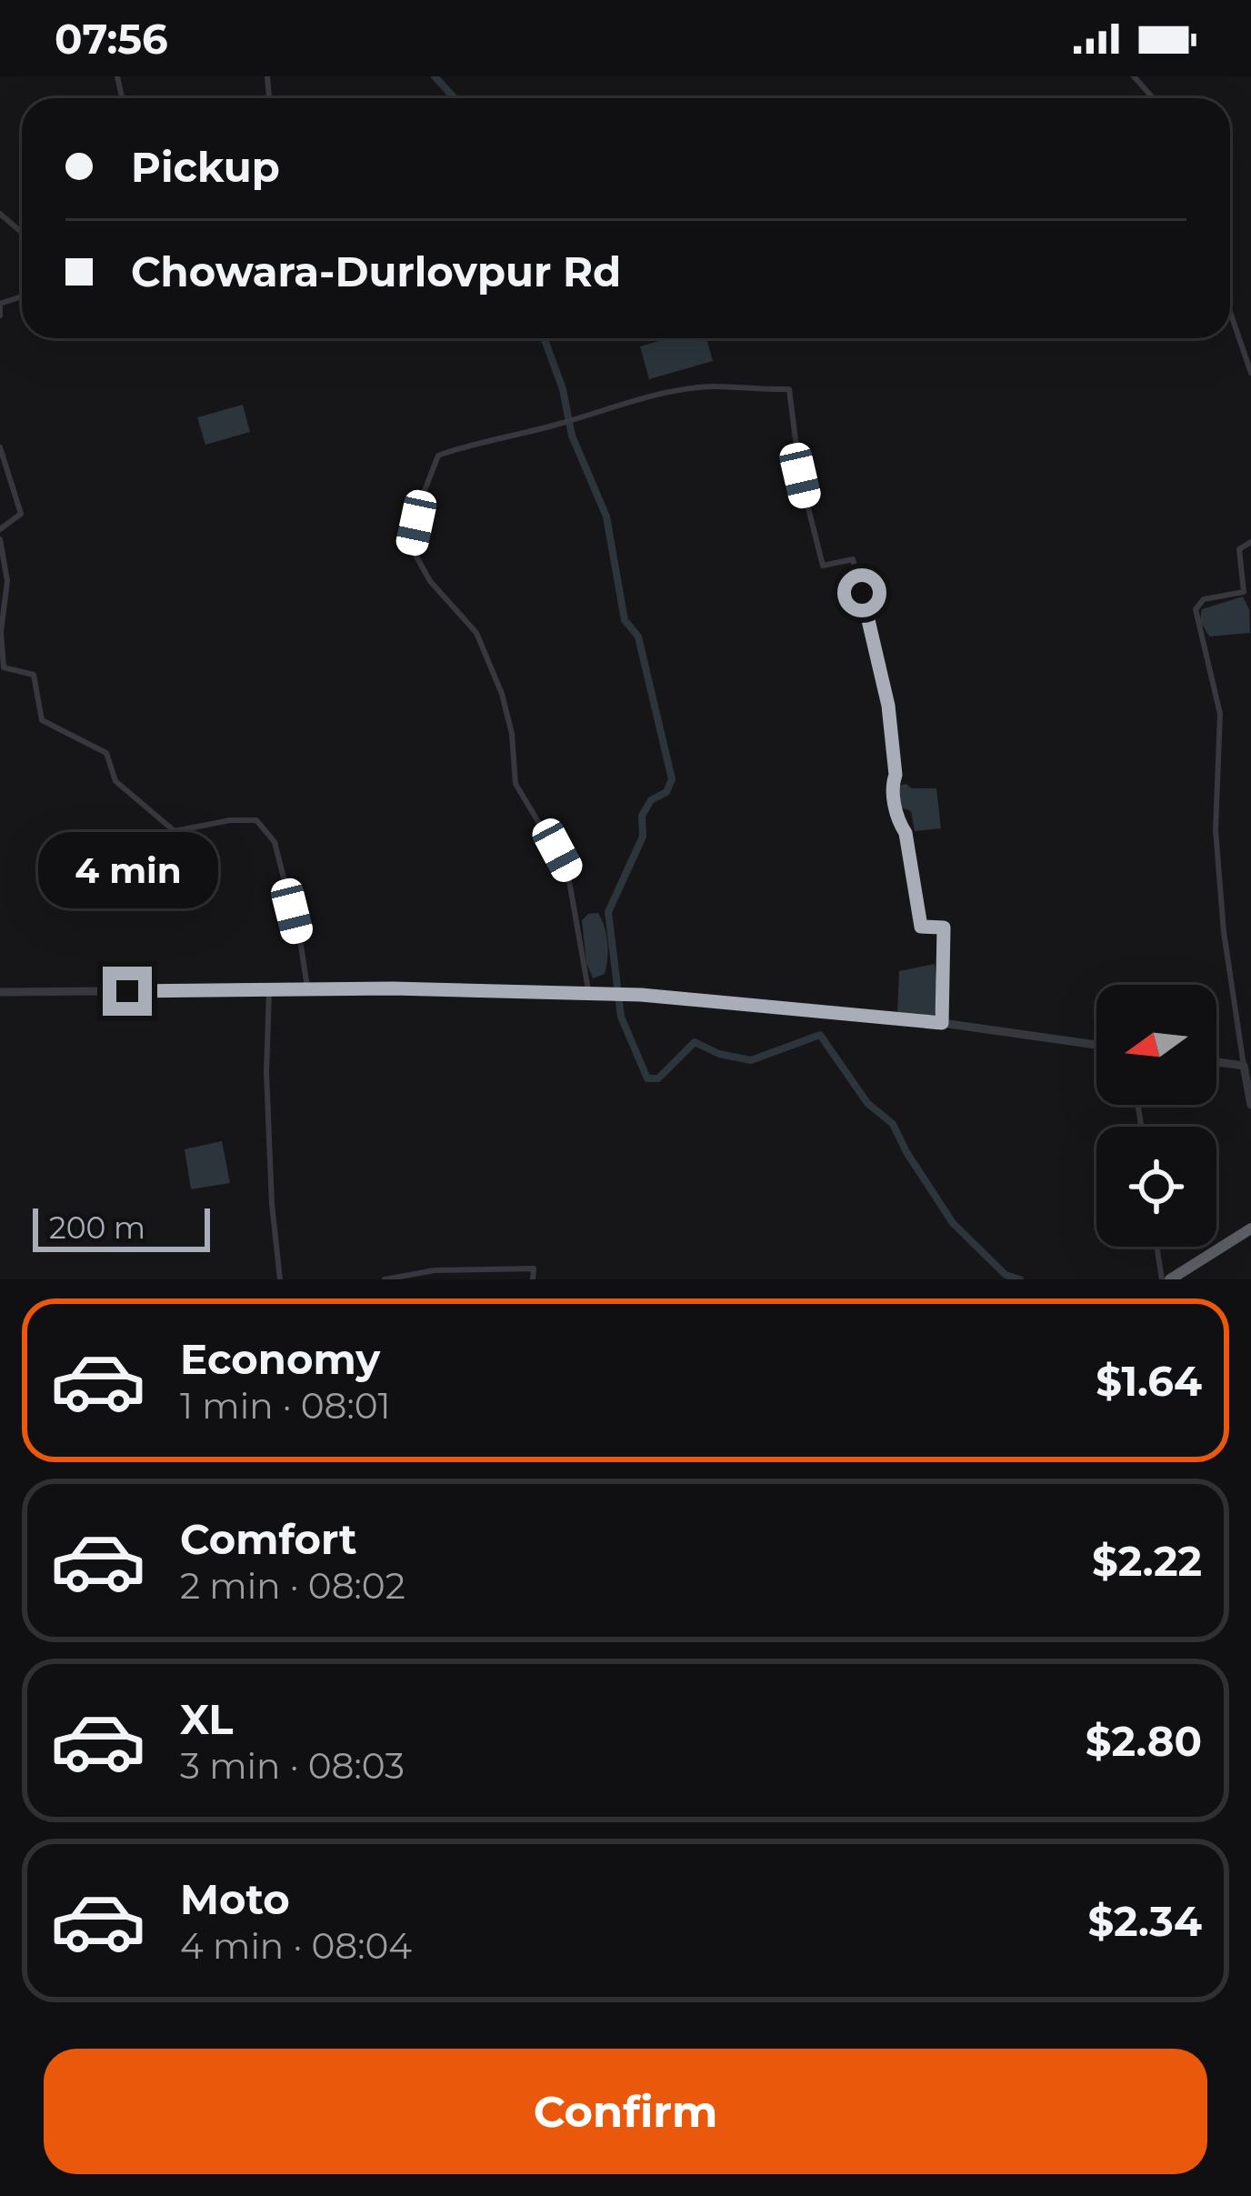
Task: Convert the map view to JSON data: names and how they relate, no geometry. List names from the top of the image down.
{
  "scale_bar": "200 m",
  "north": "left",
  "page": {
    "status": "07:56",
    "banner": ["Pickup", "Chowara-Durlovpur Rd"],
    "bubble": "4 min",
    "scale": "200 m",
    "list": [
      {
        "name": "Economy",
        "note": "1 min · 08:01",
        "value": "$1.64"
      },
      {
        "name": "Comfort",
        "note": "2 min · 08:02",
        "value": "$2.22"
      },
      {
        "name": "XL",
        "note": "3 min · 08:03",
        "value": "$2.80"
      },
      {
        "name": "Moto",
        "note": "4 min · 08:04",
        "value": "$2.34"
      }
    ],
    "buttons": "Confirm"
  }
}
